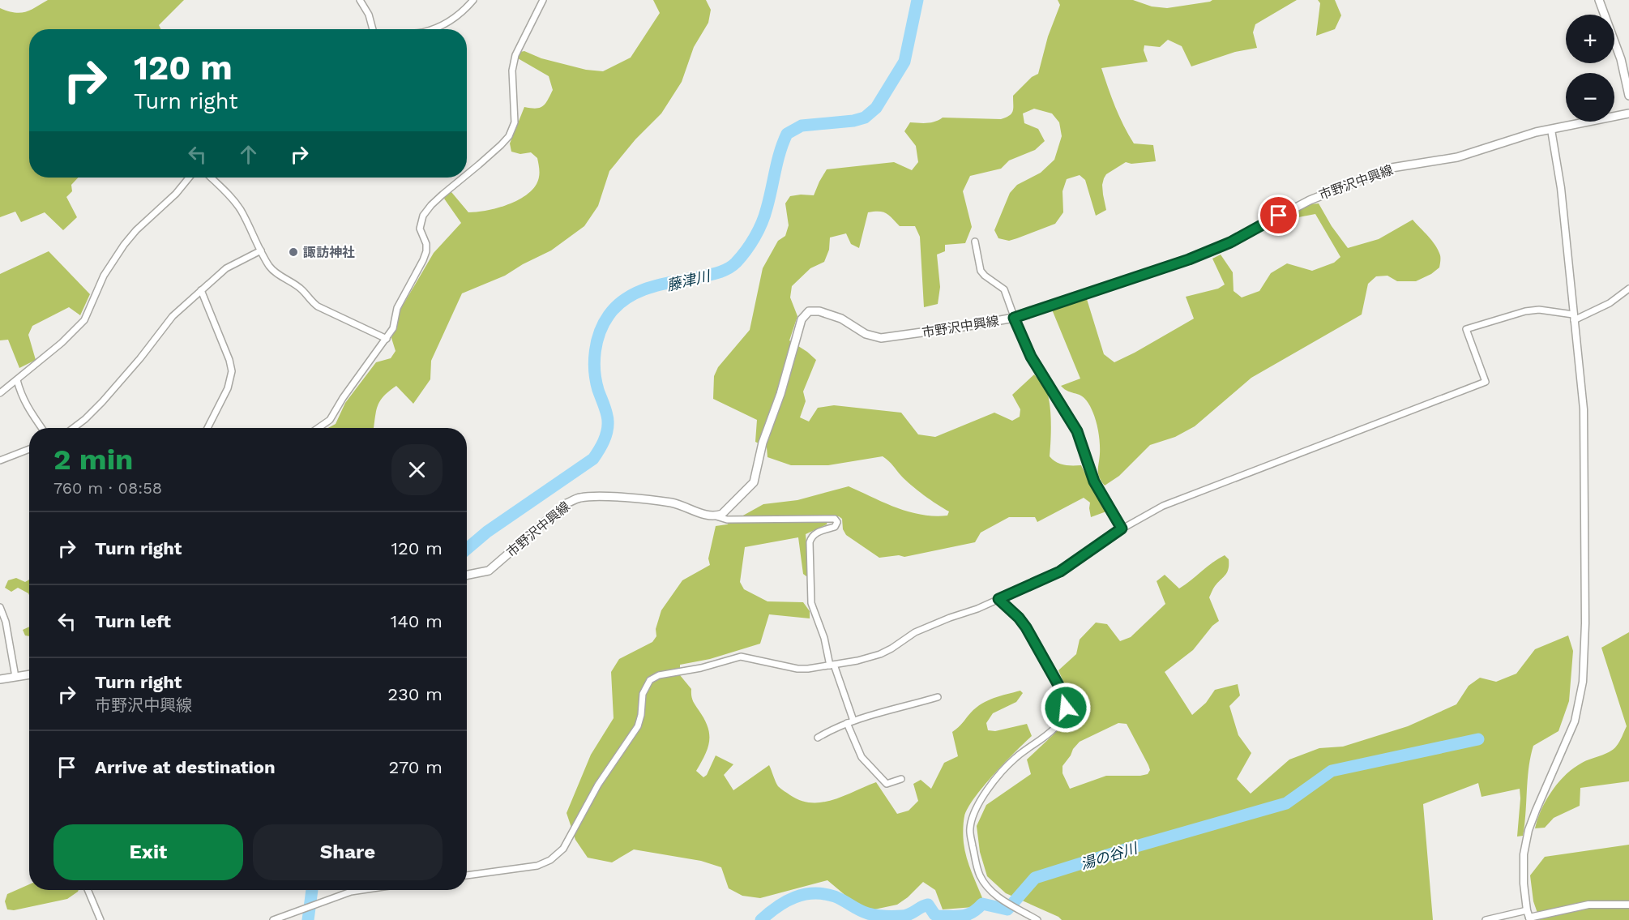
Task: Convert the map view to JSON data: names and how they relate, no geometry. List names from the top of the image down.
{
  "streets": {
    "main road": ["市野沢中興線"]
  },
  "water": ["藤津川", "湯の谷川"],
  "places": ["諏訪神社"],
  "page": {
    "map_buttons": ["+", "−"],
    "turn": ["120 m", "Turn right"],
    "heading": ["2 min", "760 m · 08:58"],
    "list": [
      {
        "name": "Turn right",
        "value": "120 m"
      },
      {
        "name": "Turn left",
        "value": "140 m"
      },
      {
        "name": "Turn right",
        "note": "市野沢中興線",
        "value": "230 m"
      },
      {
        "name": "Arrive at destination",
        "value": "270 m"
      }
    ],
    "buttons": ["Exit", "Share"]
  }
}
